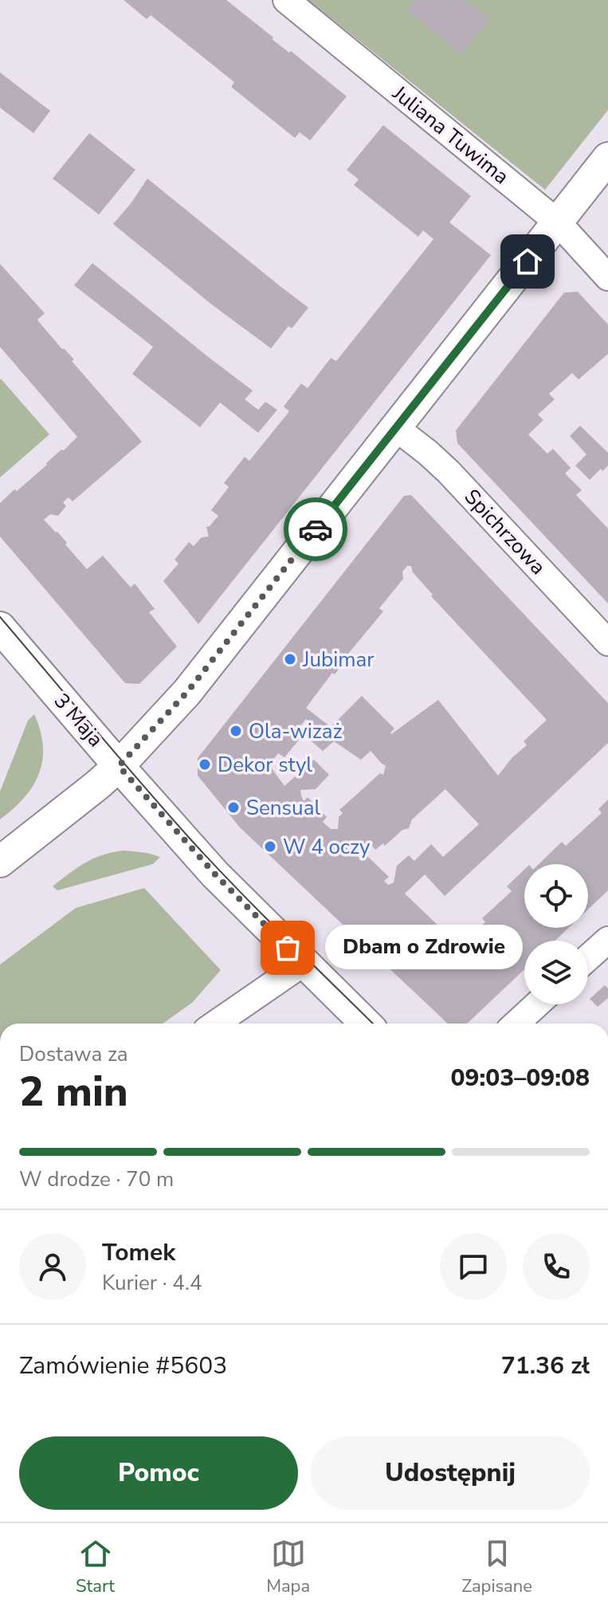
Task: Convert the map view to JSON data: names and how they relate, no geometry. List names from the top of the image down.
{
  "streets": {
    "street": ["Juliana Tuwima", "Spichrzowa", "3 Maja"]
  },
  "places": [
    "Jubimar",
    "Ola-wizaż",
    "Dekor styl",
    "Sensual",
    "W 4 oczy",
    "Dbam o Zdrowie"
  ],
  "page": {
    "bubble": "Dbam o Zdrowie",
    "heading": ["2 min", "Dostawa za", "09:03–09:08"],
    "panel": [
      "Tomek",
      "Kurier · 4.4",
      "Zamówienie #5603",
      "71.36 zł"
    ],
    "bar": "W drodze · 70 m",
    "buttons": ["Pomoc", "Udostępnij"],
    "tabs": ["Start", "Mapa", "Zapisane"]
  }
}
